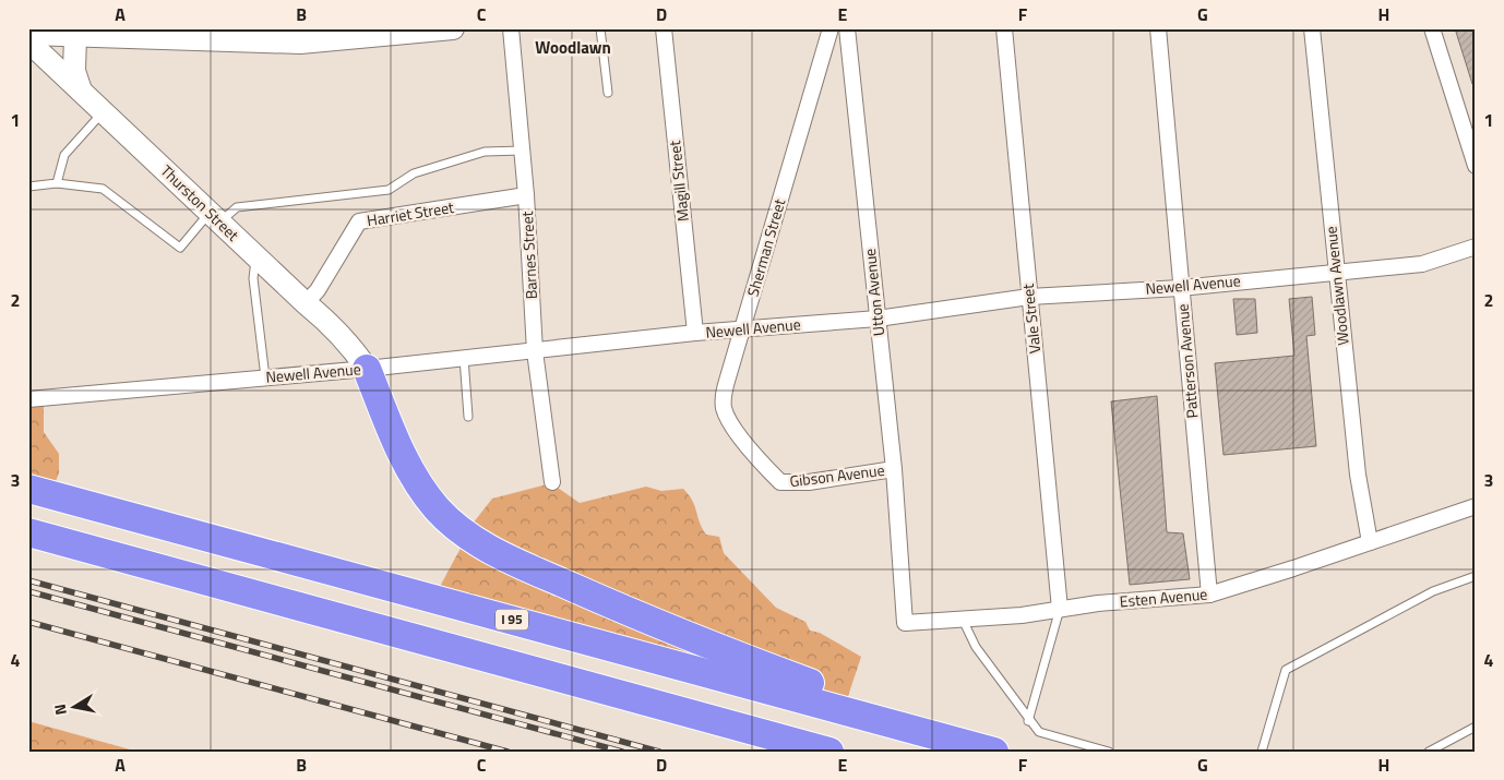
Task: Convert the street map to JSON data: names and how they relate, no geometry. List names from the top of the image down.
{
  "streets": {
    "highway": ["I 95"],
    "main road": ["Thurston Street"],
    "street": [
      "Magill Street",
      "Harriet Street",
      "Sherman Street",
      "Barnes Street",
      "Newell Avenue",
      "Woodlawn Avenue",
      "Utton Avenue",
      "Vale Street",
      "Patterson Avenue",
      "Gibson Avenue",
      "Esten Avenue"
    ]
  },
  "crossings": [
    ["Magill Street", "Newell Avenue"],
    ["Thurston Street", "Harriet Street"],
    ["Thurston Street", "Newell Avenue"],
    ["Harriet Street", "Barnes Street"],
    ["Sherman Street", "Newell Avenue"],
    ["Sherman Street", "Gibson Avenue"],
    ["Barnes Street", "Newell Avenue"],
    ["Newell Avenue", "Woodlawn Avenue"],
    ["Newell Avenue", "Utton Avenue"],
    ["Newell Avenue", "Vale Street"],
    ["Newell Avenue", "Patterson Avenue"],
    ["Woodlawn Avenue", "Esten Avenue"],
    ["Utton Avenue", "Gibson Avenue"],
    ["Utton Avenue", "Esten Avenue"],
    ["Vale Street", "Esten Avenue"],
    ["Patterson Avenue", "Esten Avenue"]
  ],
  "districts": ["Woodlawn"],
  "north": "left",
  "grid": {
    "columns": [
      "A",
      "B",
      "C",
      "D",
      "E",
      "F",
      "G",
      "H"
    ],
    "rows": [
      "1",
      "2",
      "3",
      "4"
    ]
  }
}
